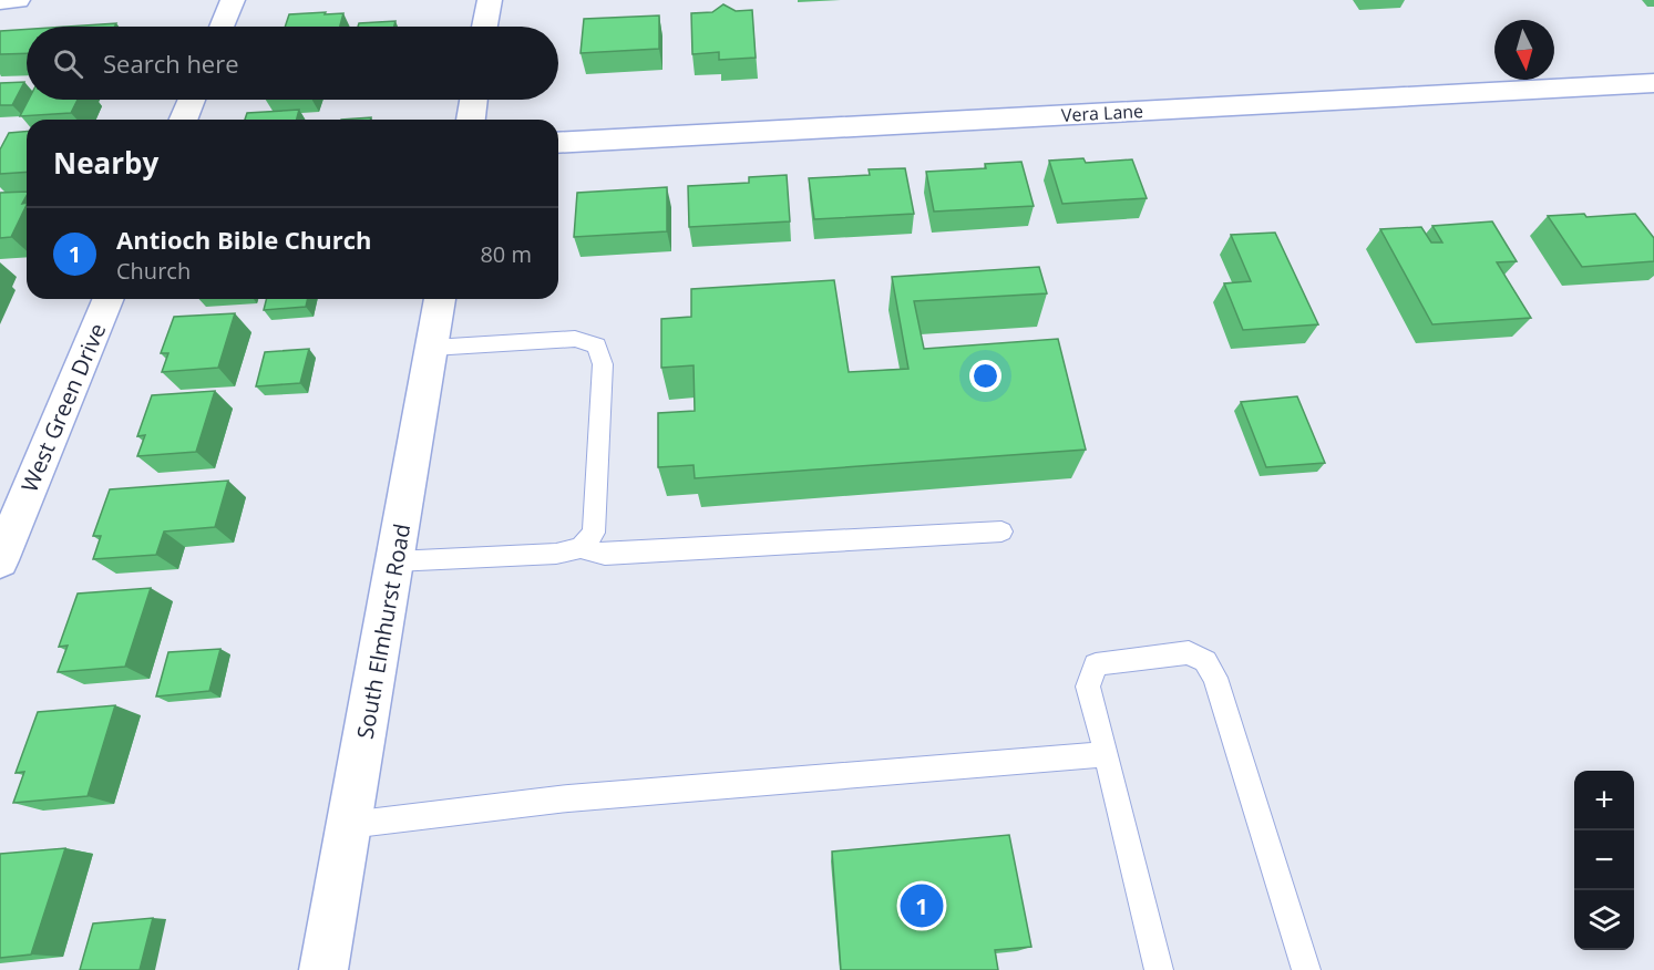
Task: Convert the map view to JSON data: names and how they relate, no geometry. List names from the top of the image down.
{
  "streets": {
    "street": ["Vera Lane", "West Green Drive", "South Elmhurst Road"]
  },
  "north": "bottom",
  "page": {
    "search": "Search here",
    "heading": "Nearby",
    "list": [
      {
        "mark": "1",
        "name": "Antioch Bible Church",
        "note": "Church",
        "value": "80 m"
      }
    ],
    "map_buttons": ["+", "−"],
    "pins": "1"
  }
}
